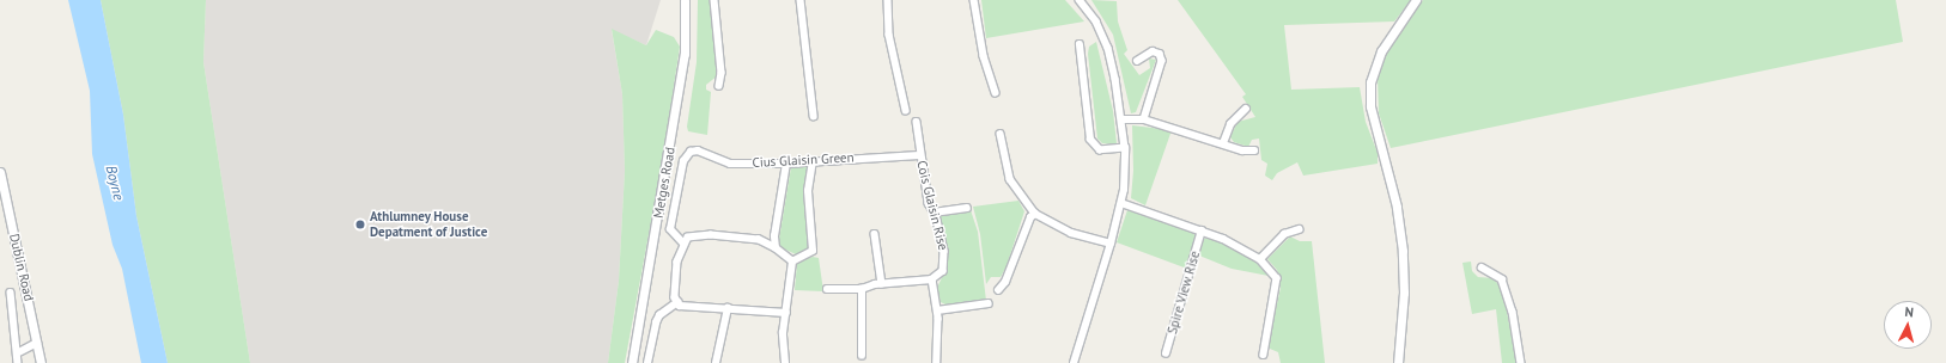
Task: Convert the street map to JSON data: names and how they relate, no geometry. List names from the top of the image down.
{
  "streets": {
    "street": [
      "Cius Glaisin Green",
      "Metges Road",
      "Cois Glaisin Rise",
      "Dublin Road",
      "Spire View Rise"
    ]
  },
  "crossings": [
    ["Cius Glaisin Green", "Cois Glaisin Rise"]
  ],
  "water": ["Boyne"],
  "places": ["Athlumney House Depatment of Justice"],
  "north": "top"
}
